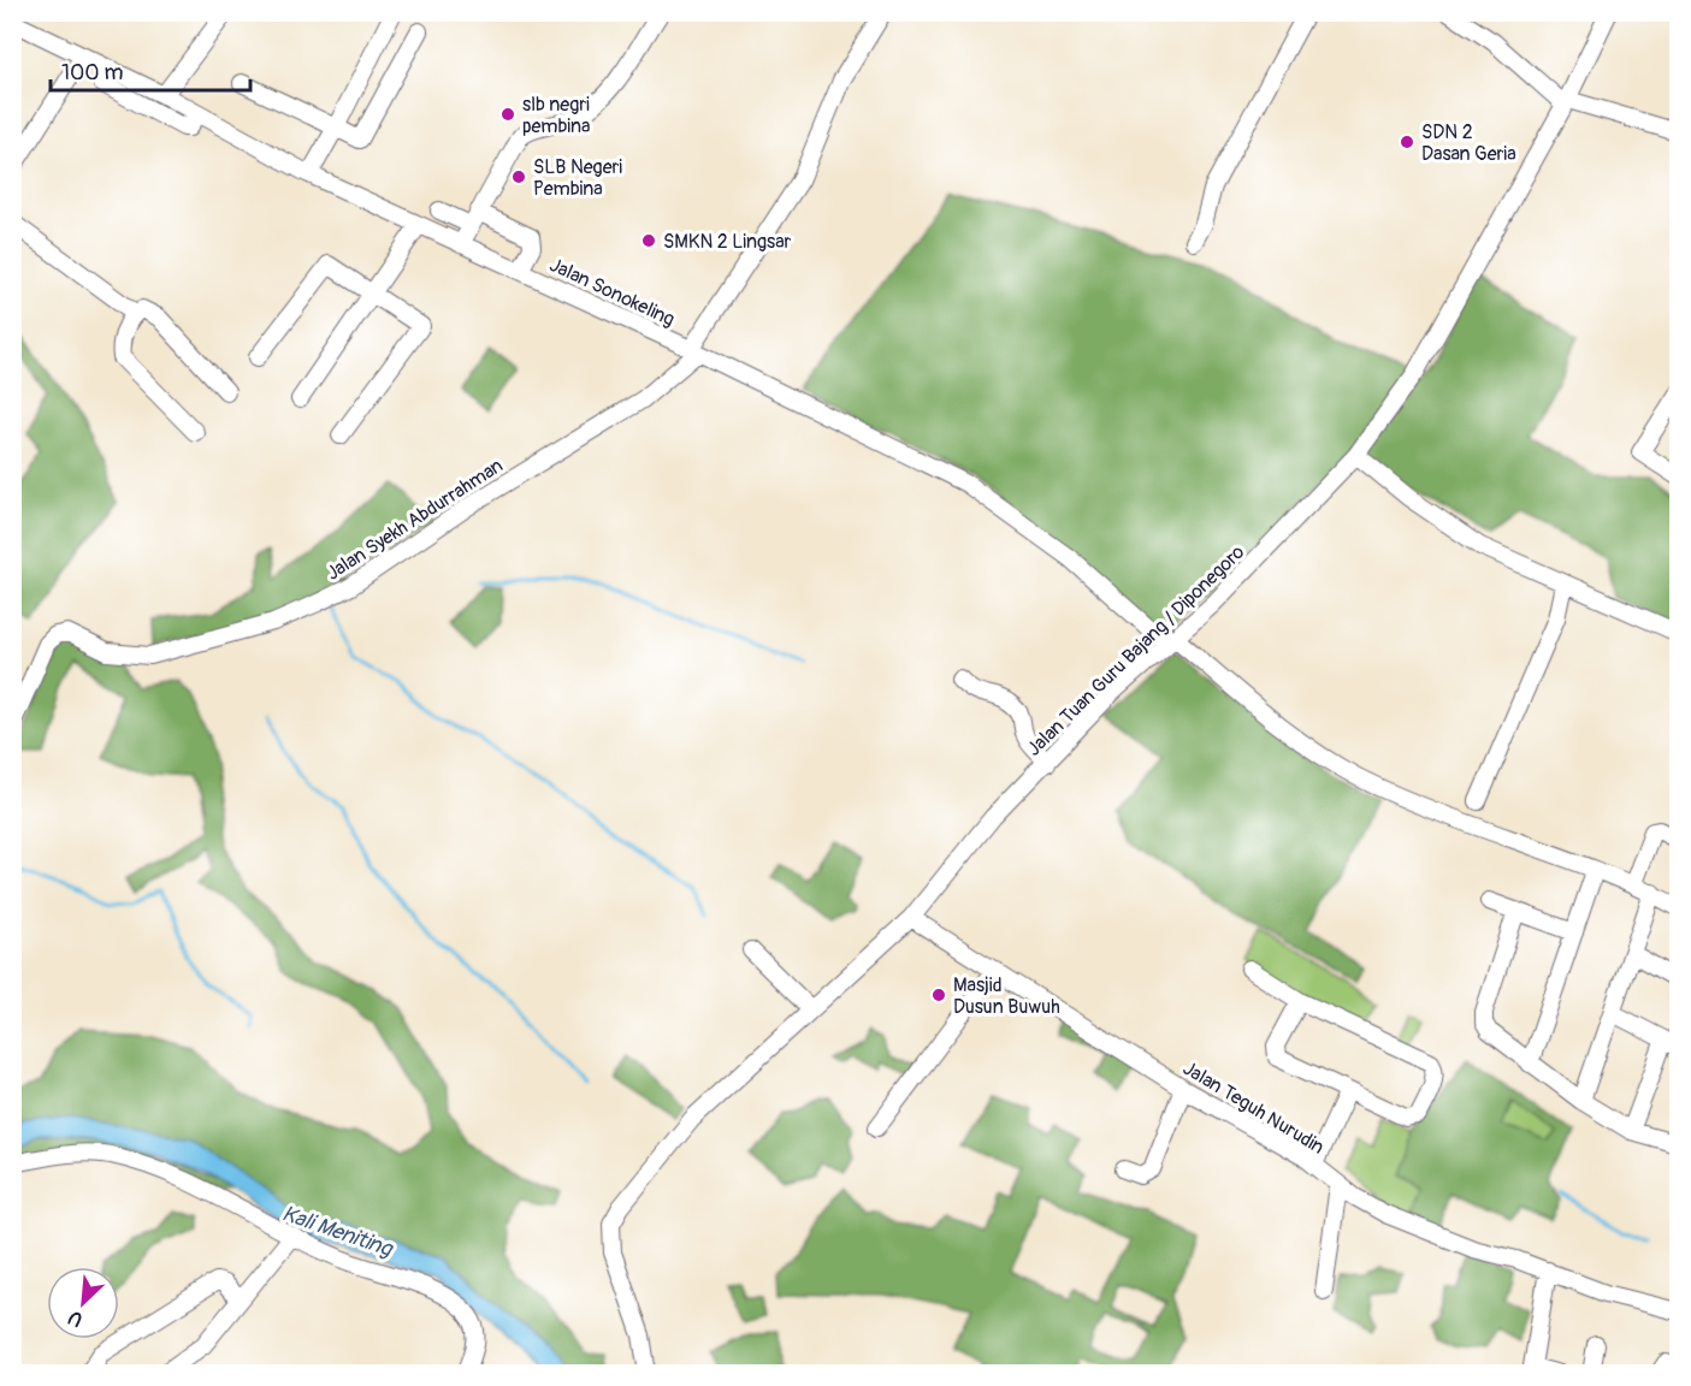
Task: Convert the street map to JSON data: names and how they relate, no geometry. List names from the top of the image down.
{
  "streets": {
    "street": [
      "Jalan Sonokeling",
      "Jalan Syekh Abdurrahman",
      "Jalan Tuan Guru Bajang / Diponegoro",
      "Jalan Teguh Nurudin"
    ]
  },
  "crossings": [
    ["Jalan Sonokeling", "Jalan Syekh Abdurrahman"],
    ["Jalan Sonokeling", "Jalan Tuan Guru Bajang / Diponegoro"],
    ["Jalan Tuan Guru Bajang / Diponegoro", "Jalan Teguh Nurudin"]
  ],
  "water": ["Kali Meniting"],
  "places": [
    "slb negri pembina",
    "SDN 2 Dasan Geria",
    "SLB Negeri Pembina",
    "SMKN 2 Lingsar",
    "Masjid Dusun Buwuh"
  ],
  "scale_bar": "100 m",
  "north": "bottom left"
}
